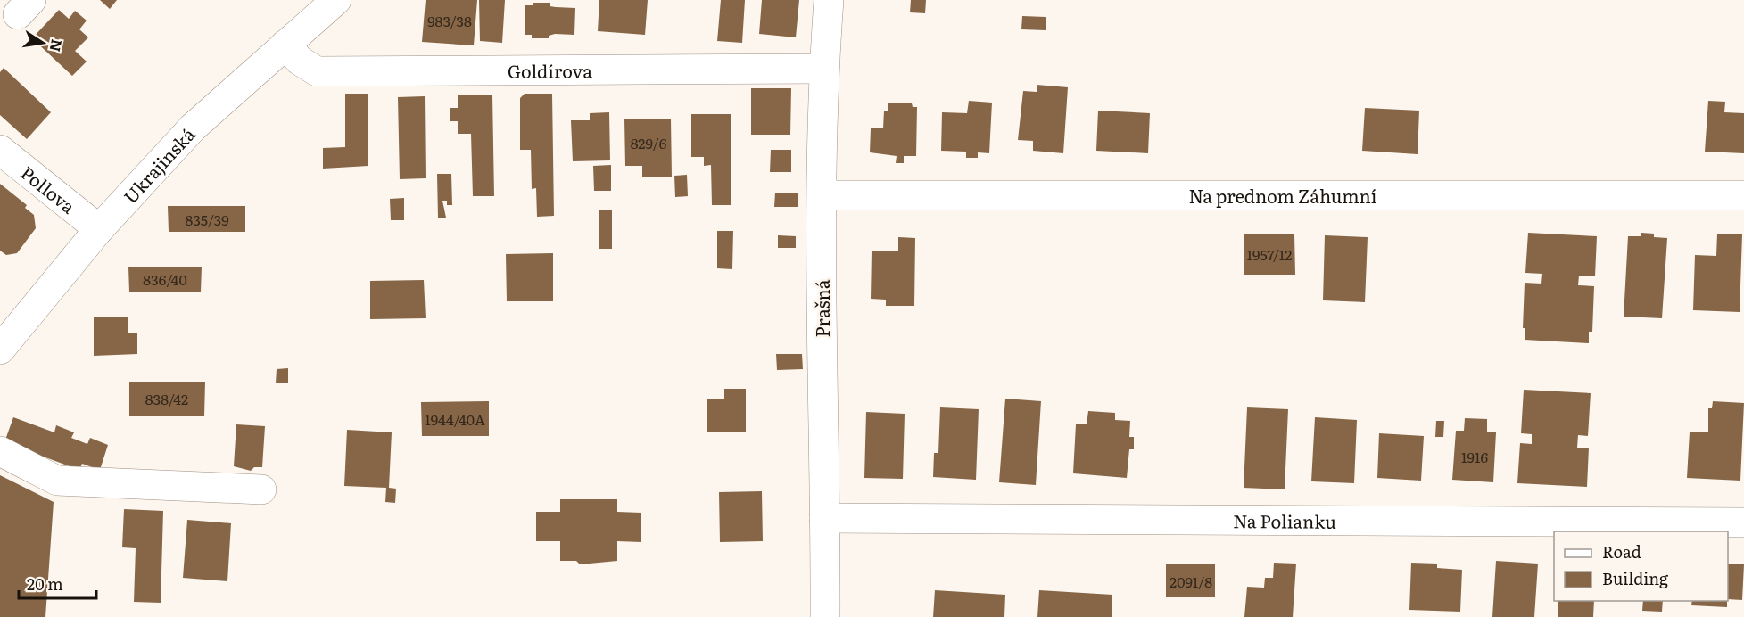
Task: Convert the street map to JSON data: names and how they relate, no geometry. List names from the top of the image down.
{
  "streets": {
    "street": [
      "Goldírova",
      "Ukrajinská",
      "Pollova",
      "Na prednom Záhumní",
      "Prašná",
      "Na Polianku"
    ]
  },
  "crossings": [
    ["Goldírova", "Ukrajinská"],
    ["Goldírova", "Prašná"],
    ["Ukrajinská", "Pollova"],
    ["Na prednom Záhumní", "Prašná"],
    ["Prašná", "Na Polianku"]
  ],
  "house_numbers": [
    "983/38",
    "829/6",
    "835/39",
    "1957/12",
    "836/40",
    "838/42",
    "1944/40A",
    "1916",
    "2091/8"
  ],
  "legend": ["Road", "Building"],
  "scale_bar": "20 m",
  "north": "right"
}
